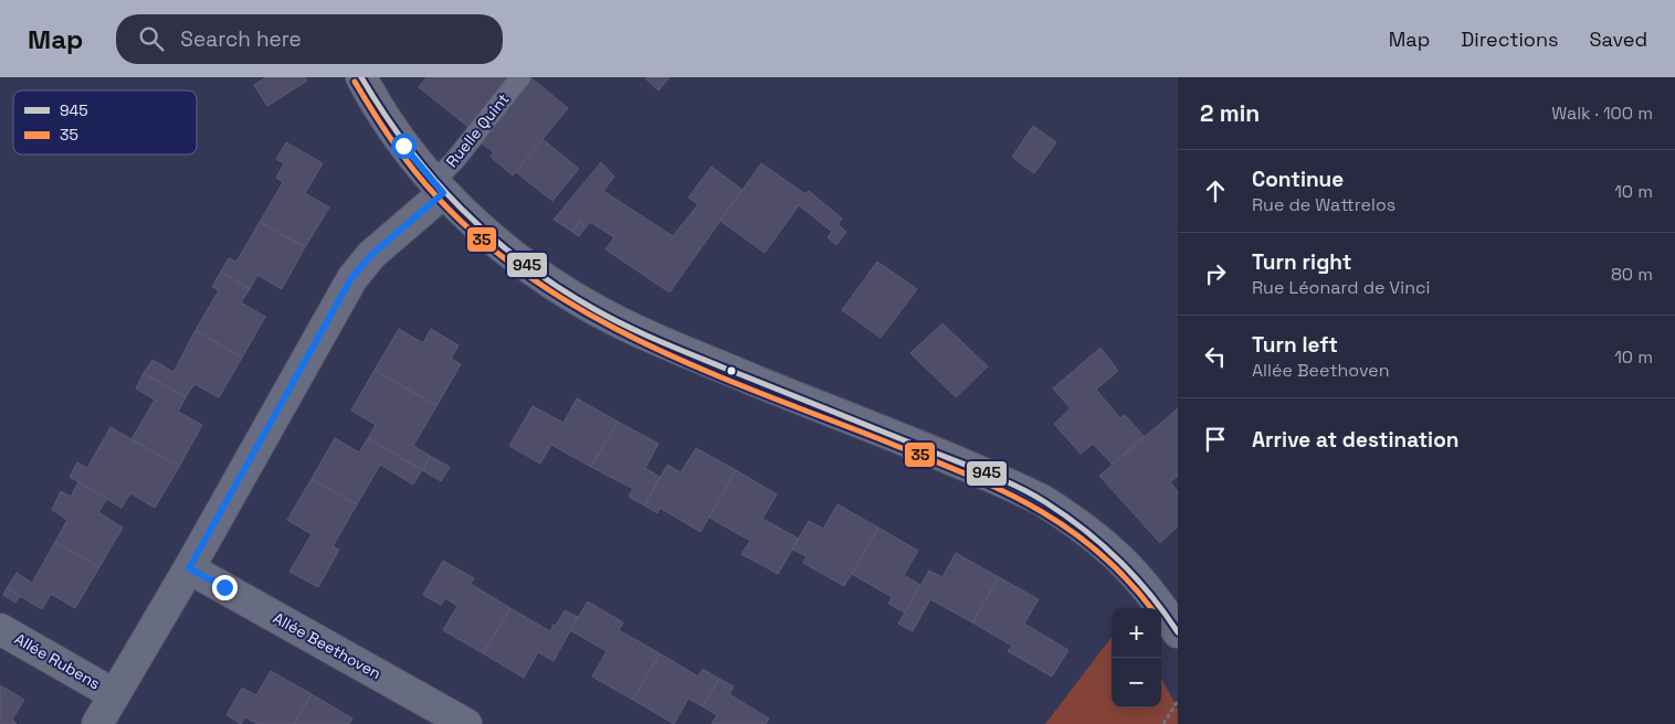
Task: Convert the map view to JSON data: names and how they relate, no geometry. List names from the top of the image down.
{
  "streets": {
    "street": ["Allée Beethoven", "Allée Rubens"],
    "lane": ["Ruelle Quint"]
  },
  "lines": ["transit line 945", "transit line 35"],
  "legend": ["945", "35"],
  "page": {
    "header": "Map",
    "search": "Search here",
    "nav": ["Map", "Directions", "Saved"],
    "heading": ["2 min", "Walk · 100 m"],
    "list": [
      ["Continue", "Rue de Wattrelos", "10 m"],
      ["Turn right", "Rue Léonard de Vinci", "80 m"],
      ["Turn left", "Allée Beethoven", "10 m"],
      "Arrive at destination"
    ],
    "map_buttons": ["+", "−"]
  }
}
